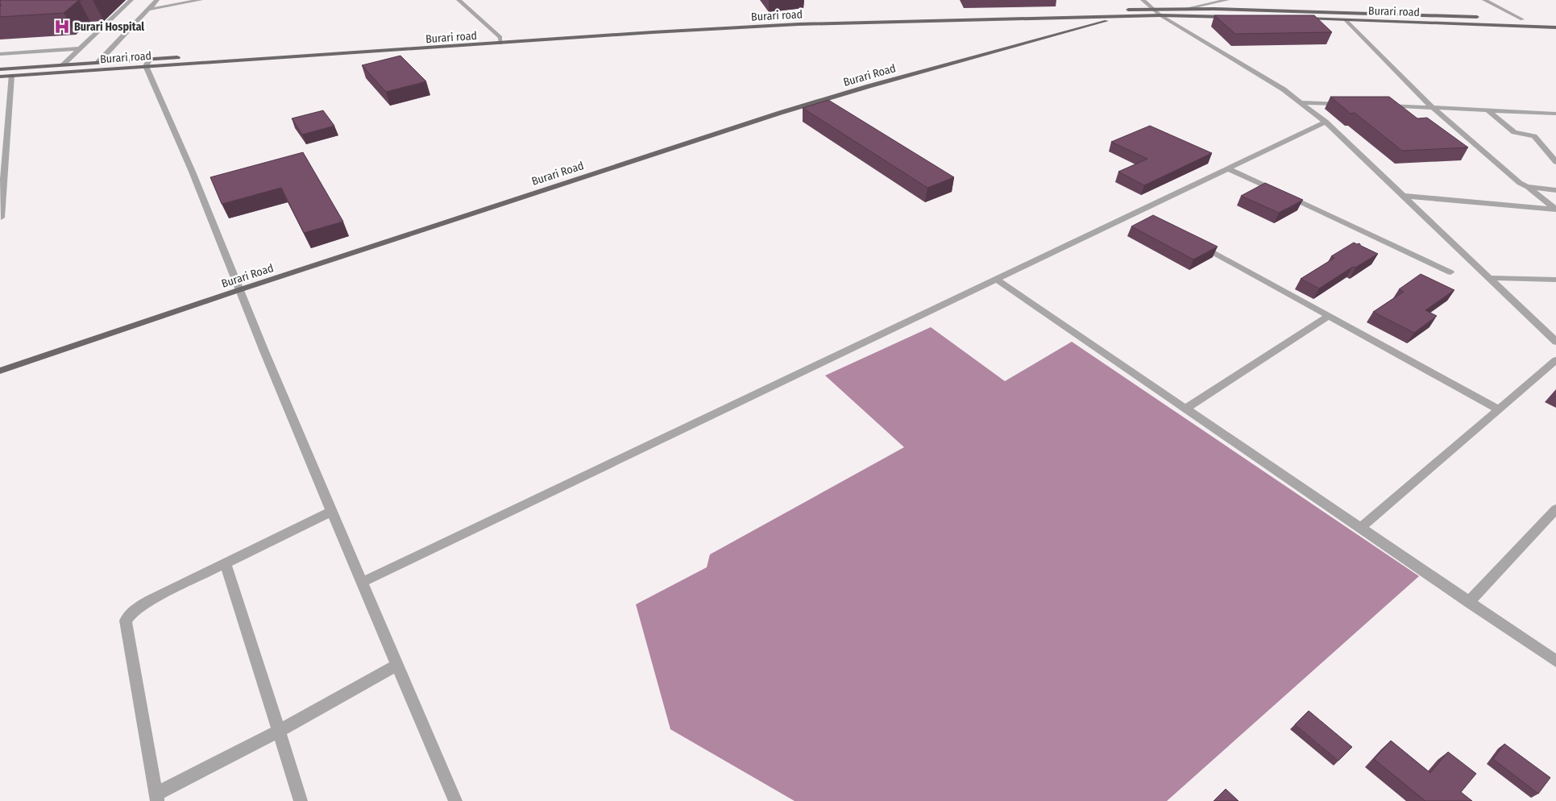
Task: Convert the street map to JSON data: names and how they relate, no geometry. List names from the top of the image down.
{
  "streets": {
    "main road": ["Burari road", "Burari Road"]
  },
  "crossings": [
    ["Burari road", "Burari Road"]
  ],
  "places": {
    "hospital": ["Burari Hospital"]
  }
}
